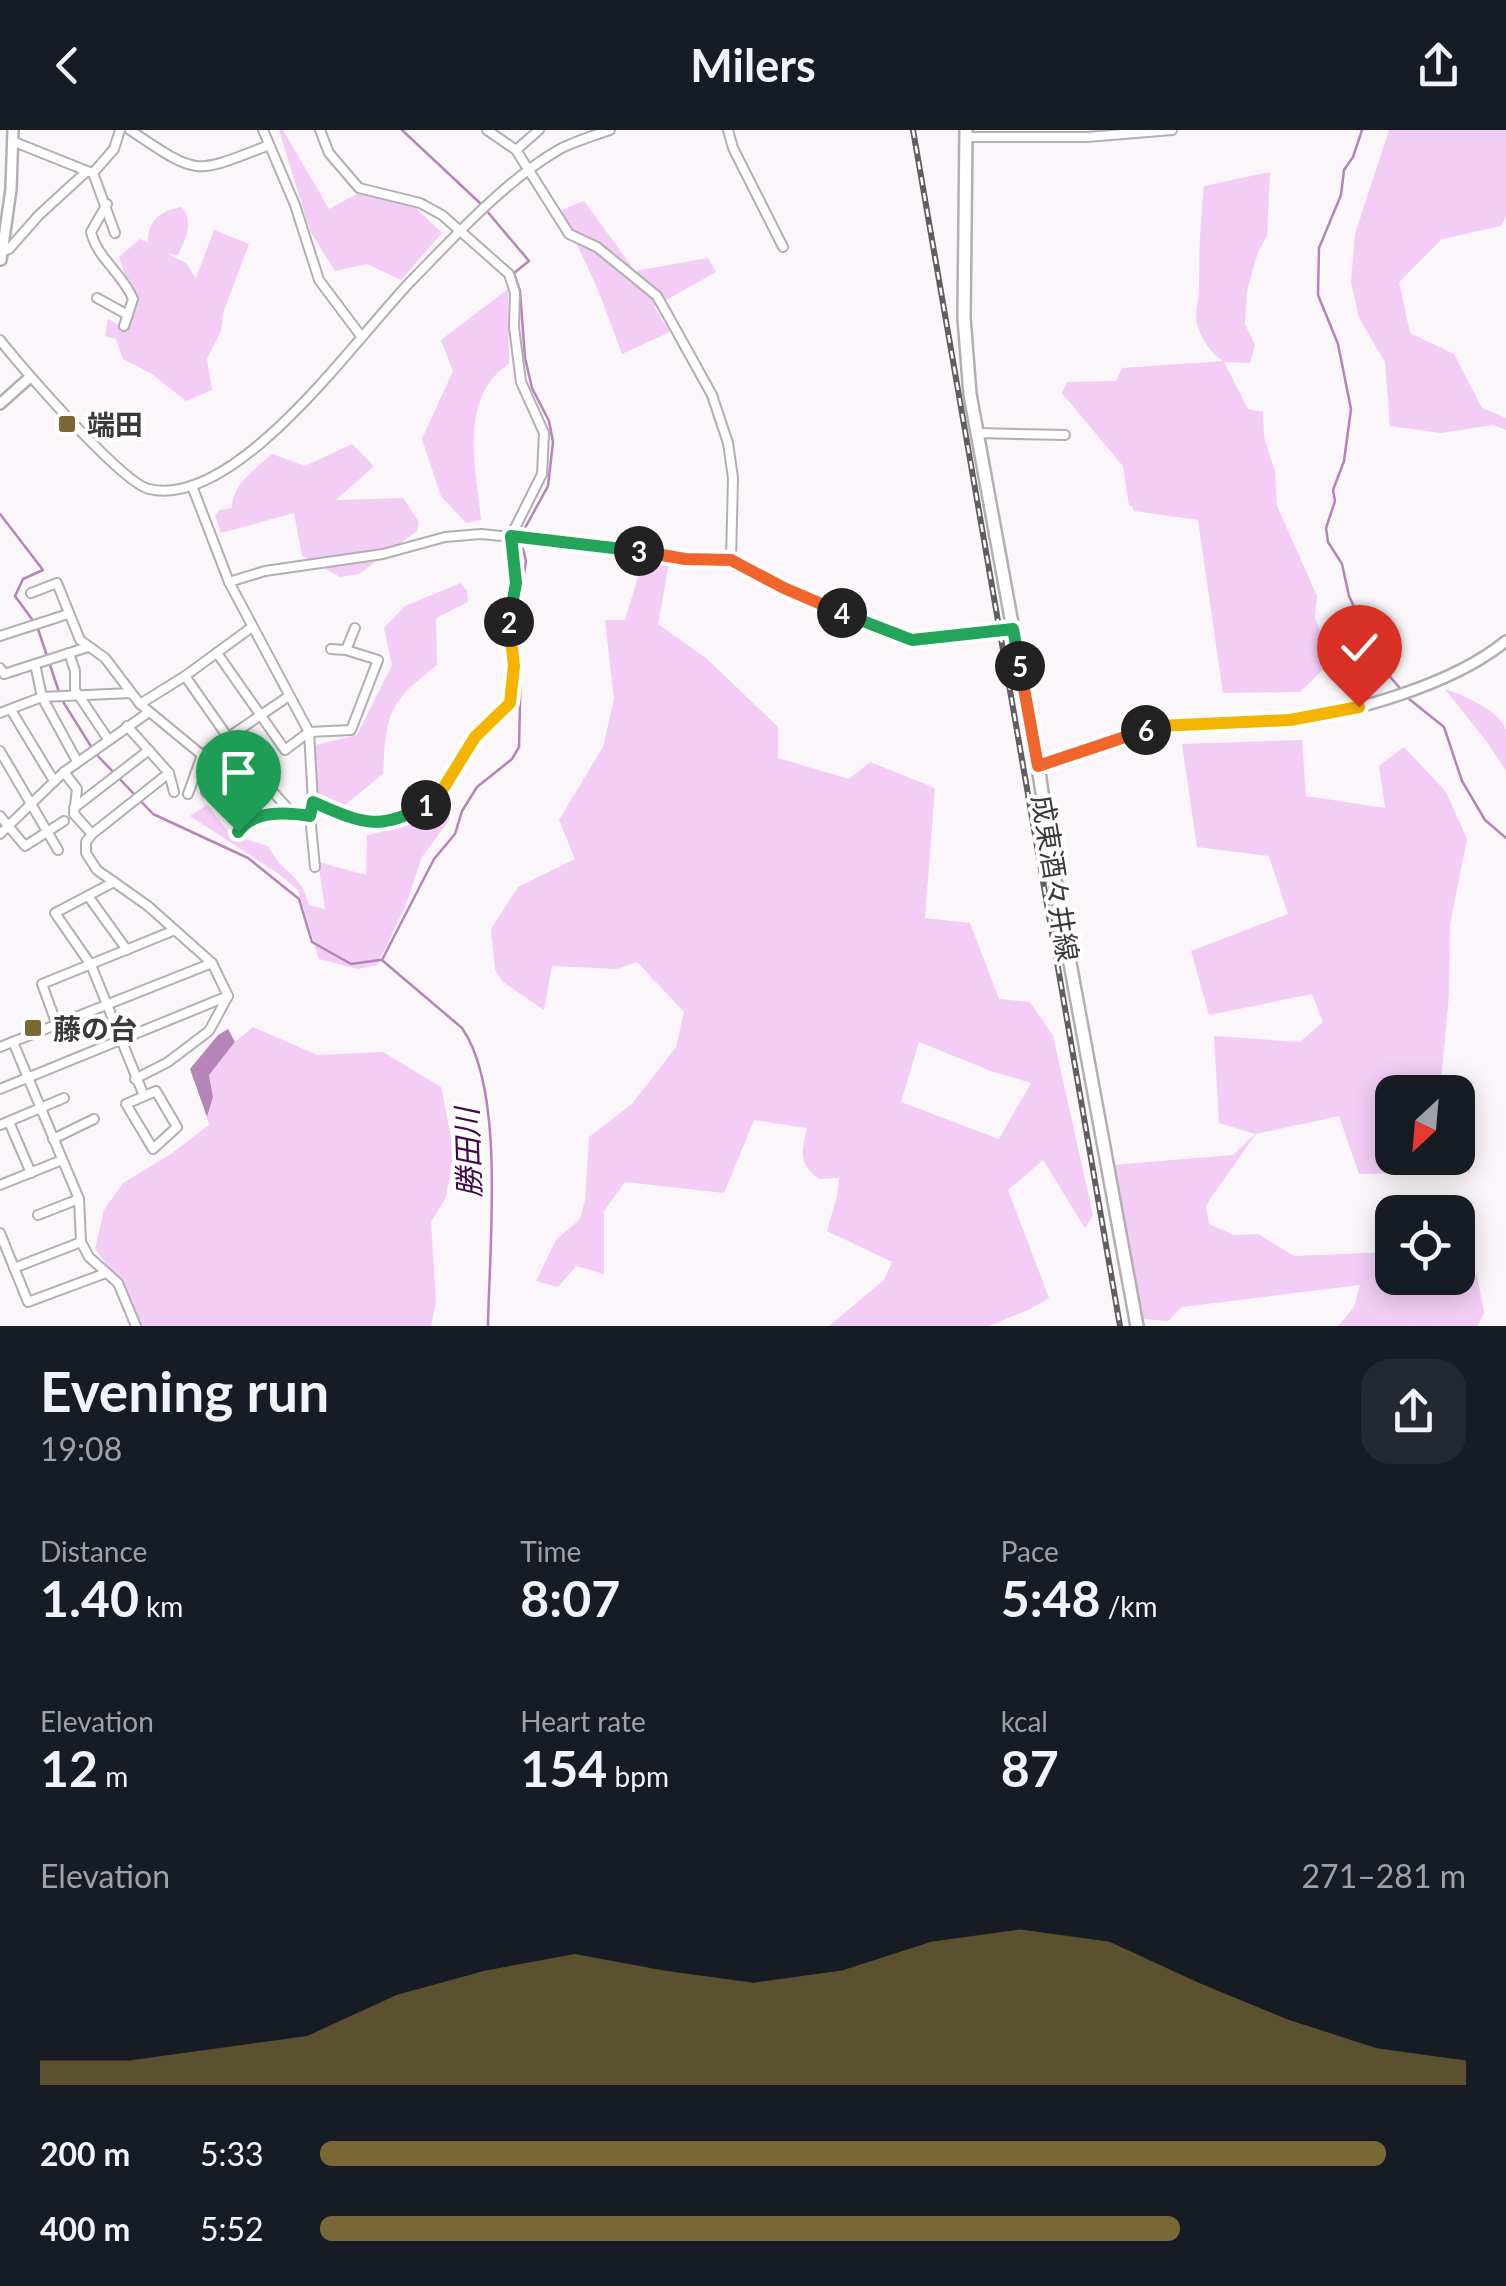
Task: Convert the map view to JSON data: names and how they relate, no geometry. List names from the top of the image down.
{
  "streets": {
    "main road": ["成東酒々井線"]
  },
  "water": ["勝田川"],
  "places": {
    "transit": ["端田", "藤の台"]
  },
  "north": "bottom left",
  "page": {
    "header": "Milers",
    "pins": [
      "3",
      "4",
      "2",
      "5",
      "6",
      "1"
    ],
    "heading": ["Evening run", "19:08"],
    "stats": [
      ["Distance", "1.40 km"],
      ["Time", "8:07"],
      ["Pace", "5:48 /km"],
      ["Elevation", "12 m"],
      ["Heart rate", "154 bpm"],
      ["kcal", "87"]
    ],
    "chart": ["Elevation", "271–281 m"],
    "list": [
      {
        "name": "200 m",
        "note": "5:33"
      },
      {
        "name": "400 m",
        "note": "5:52"
      }
    ]
  }
}
